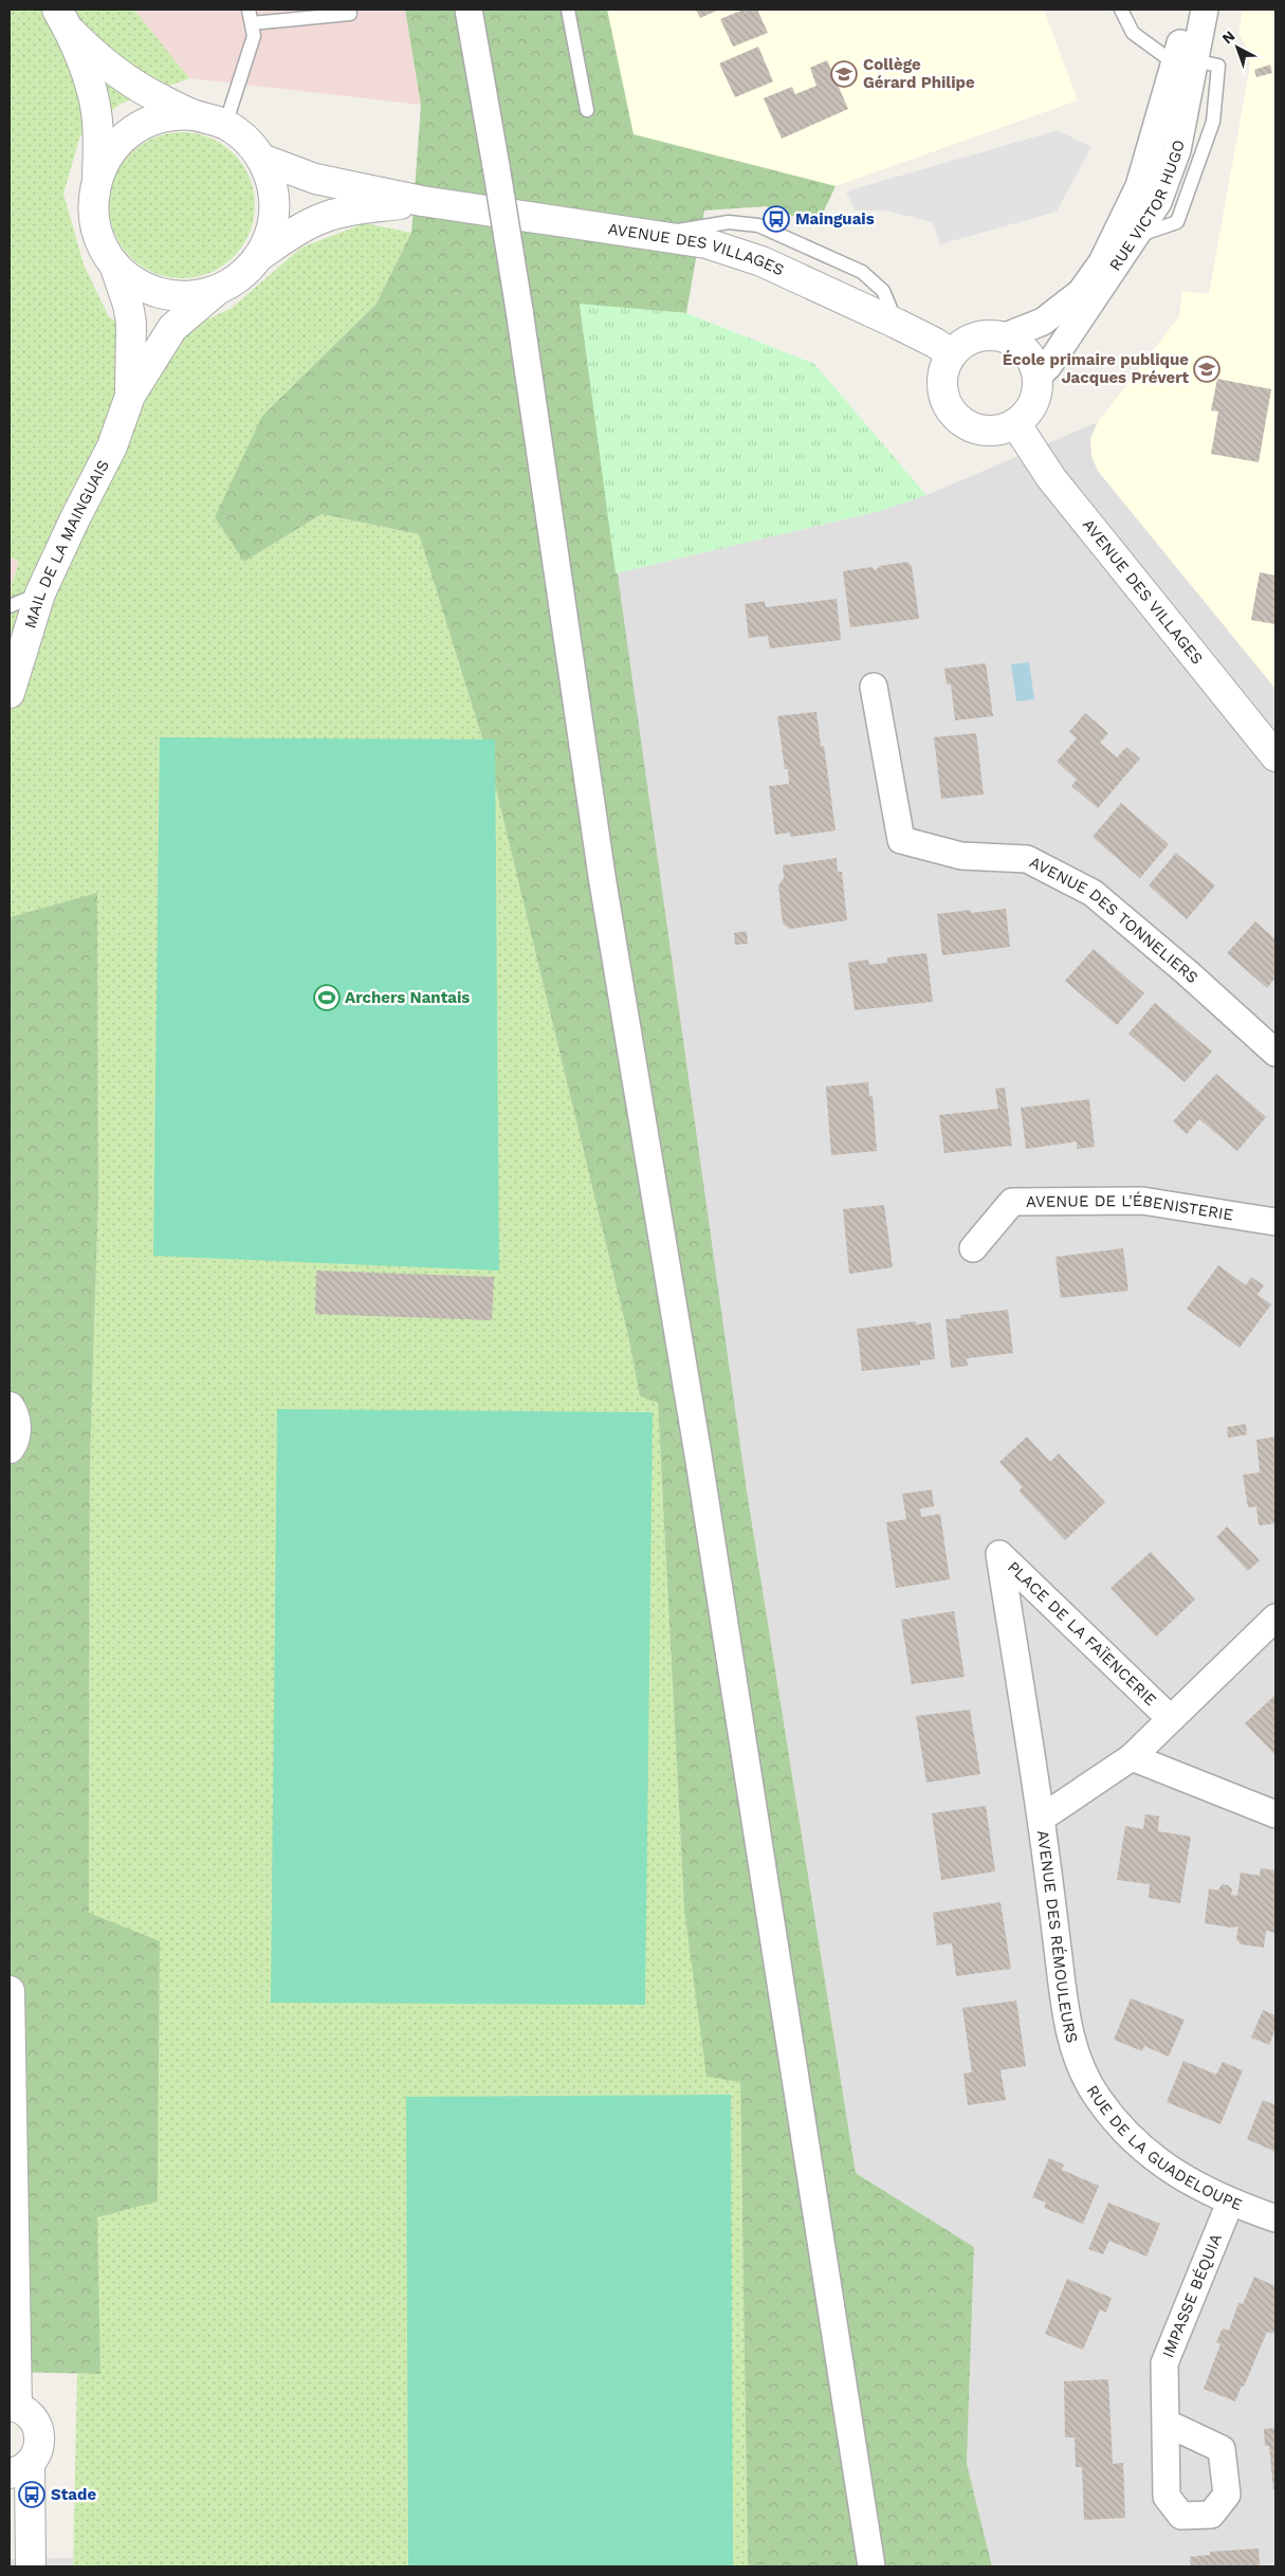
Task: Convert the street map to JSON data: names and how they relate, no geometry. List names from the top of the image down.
{
  "streets": {
    "street": [
      "RUE VICTOR HUGO",
      "AVENUE DES VILLAGES",
      "MAIL DE LA MAINGUAIS",
      "AVENUE DES TONNELIERS",
      "AVENUE DE L'ÉBENISTERIE",
      "PLACE DE LA FAÏENCERIE",
      "AVENUE DES RÉMOULEURS",
      "RUE DE LA GUADELOUPE",
      "IMPASSE BÉQUIA"
    ]
  },
  "crossings": [
    ["RUE VICTOR HUGO", "AVENUE DES VILLAGES"],
    ["AVENUE DES VILLAGES", "MAIL DE LA MAINGUAIS"],
    ["PLACE DE LA FAÏENCERIE", "AVENUE DES RÉMOULEURS"],
    ["AVENUE DES RÉMOULEURS", "RUE DE LA GUADELOUPE"],
    ["RUE DE LA GUADELOUPE", "IMPASSE BÉQUIA"]
  ],
  "places": {
    "school or university": ["Collège Gérard Philipe", "École primaire publique Jacques Prévert"],
    "bus stop": ["Mainguais", "Stade"],
    "sports": ["Archers Nantais"]
  },
  "north": "top left"
}
